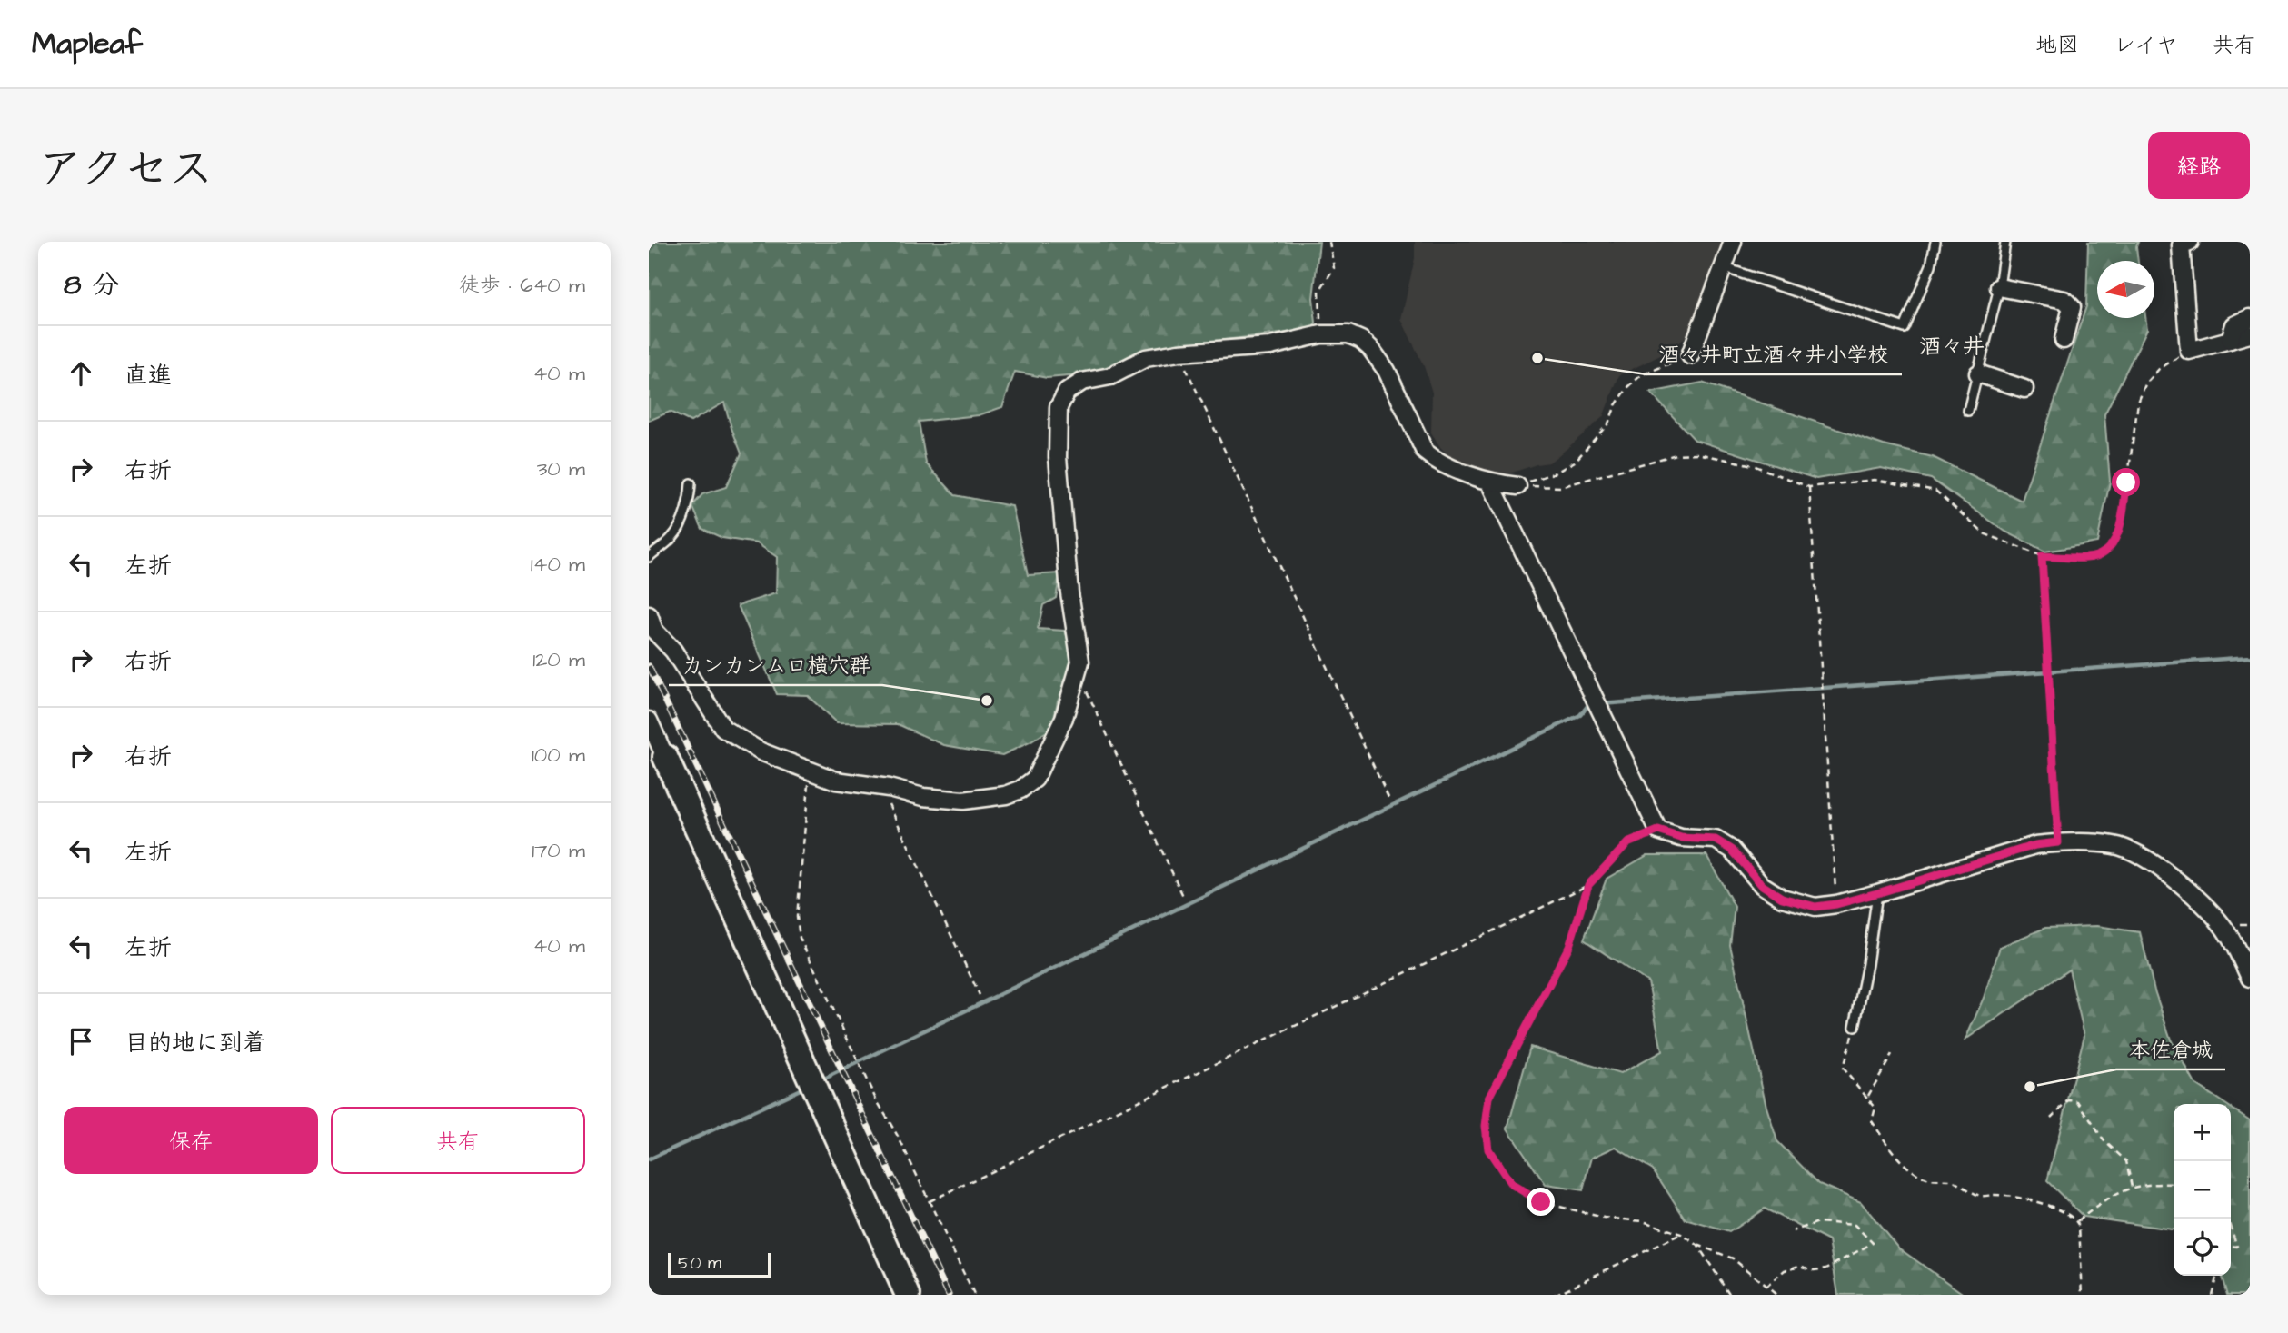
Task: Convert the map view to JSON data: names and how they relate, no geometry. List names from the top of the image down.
{
  "districts": ["酒々井"],
  "places": ["酒々井町立酒々井小学校", "カンカンムロ横穴群", "本佐倉城"],
  "scale_bar": "50 m",
  "north": "left",
  "page": {
    "header": "Mapleaf",
    "nav": ["地図", "レイヤ", "共有"],
    "title": "アクセス",
    "buttons": [
      "経路",
      ["保存", "共有"]
    ],
    "heading": ["8 分", "徒歩 · 640 m"],
    "list": [
      ["直進", "40 m"],
      ["右折", "30 m"],
      ["左折", "140 m"],
      ["右折", "120 m"],
      ["右折", "100 m"],
      ["左折", "170 m"],
      ["左折", "40 m"],
      "目的地に到着"
    ],
    "map_buttons": ["+", "−"],
    "scale": "50 m"
  }
}
